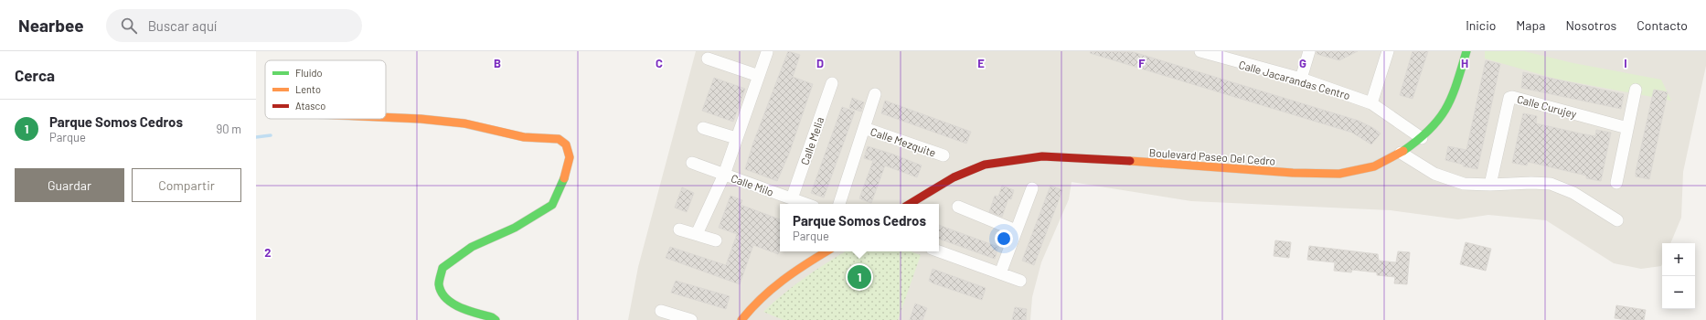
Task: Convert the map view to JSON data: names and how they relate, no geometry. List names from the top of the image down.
{
  "streets": {
    "street": [
      "Calle Jacarandas Centro",
      "Calle Curujey",
      "Calle Melia",
      "Calle Mezquite",
      "Boulevard Paseo Del Cedro",
      "Calle Milo"
    ]
  },
  "crossings": [
    ["Calle Jacarandas Centro", "Boulevard Paseo Del Cedro"],
    ["Calle Melia", "Calle Milo"]
  ],
  "legend": ["Fluido", "Lento", "Atasco"],
  "page": {
    "header": "Nearbee",
    "search": "Buscar aquí",
    "nav": [
      "Inicio",
      "Mapa",
      "Nosotros",
      "Contacto"
    ],
    "heading": "Cerca",
    "list": [
      {
        "mark": "1",
        "name": "Parque Somos Cedros",
        "note": "Parque",
        "value": "90 m"
      }
    ],
    "buttons": ["Guardar", "Compartir"],
    "popup": ["Parque Somos Cedros", "Parque"],
    "map_buttons": ["+", "−"],
    "pins": "1"
  },
  "grid": {
    "columns": [
      "B",
      "C",
      "D",
      "E",
      "F",
      "G",
      "H",
      "I"
    ],
    "rows": ["2"]
  }
}
